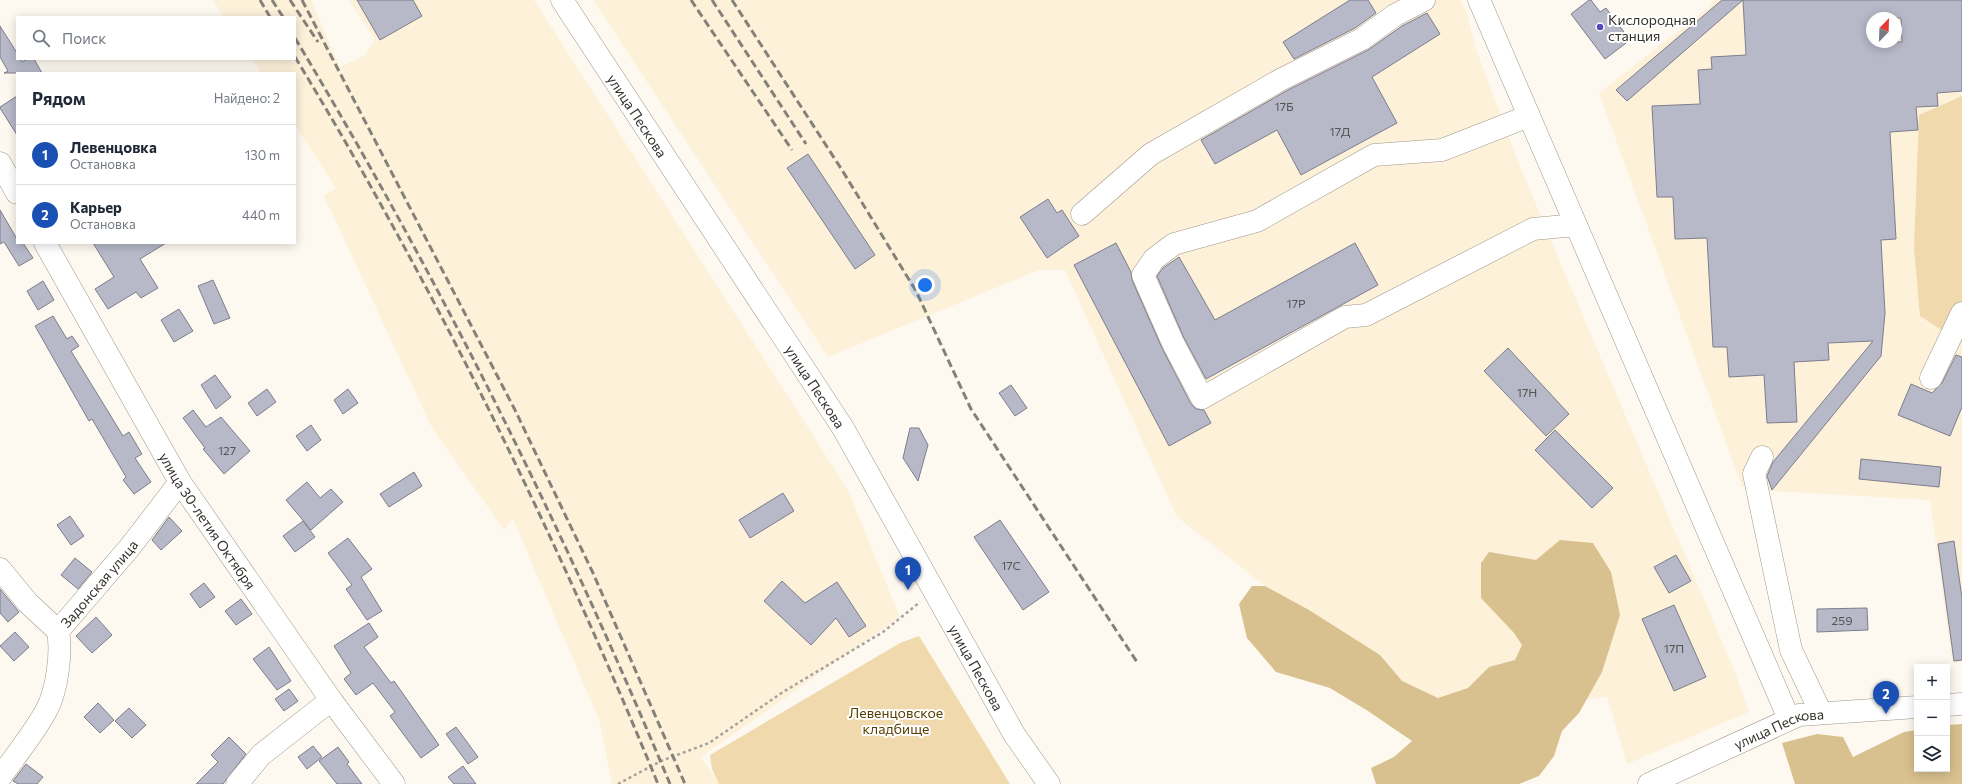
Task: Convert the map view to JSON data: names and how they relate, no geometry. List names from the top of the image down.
{
  "streets": {
    "street": ["улица Пескова", "улица 30-летия Октября", "Задонская улица"]
  },
  "crossings": [
    ["улица 30-летия Октября", "Задонская улица"]
  ],
  "parks": ["Левенцовское кладбище"],
  "places": ["Кислородная станция"],
  "house_numbers": [
    "17Б",
    "17Д",
    "17Р",
    "17Н",
    "127",
    "17С",
    "259",
    "17П"
  ],
  "north": "top right",
  "page": {
    "search": "Поиск",
    "heading": ["Рядом", "Найдено: 2"],
    "list": [
      {
        "mark": "1",
        "name": "Левенцовка",
        "note": "Остановка",
        "value": "130 m"
      },
      {
        "mark": "2",
        "name": "Карьер",
        "note": "Остановка",
        "value": "440 m"
      }
    ],
    "pins": ["1", "2"],
    "map_buttons": ["+", "−"]
  }
}
